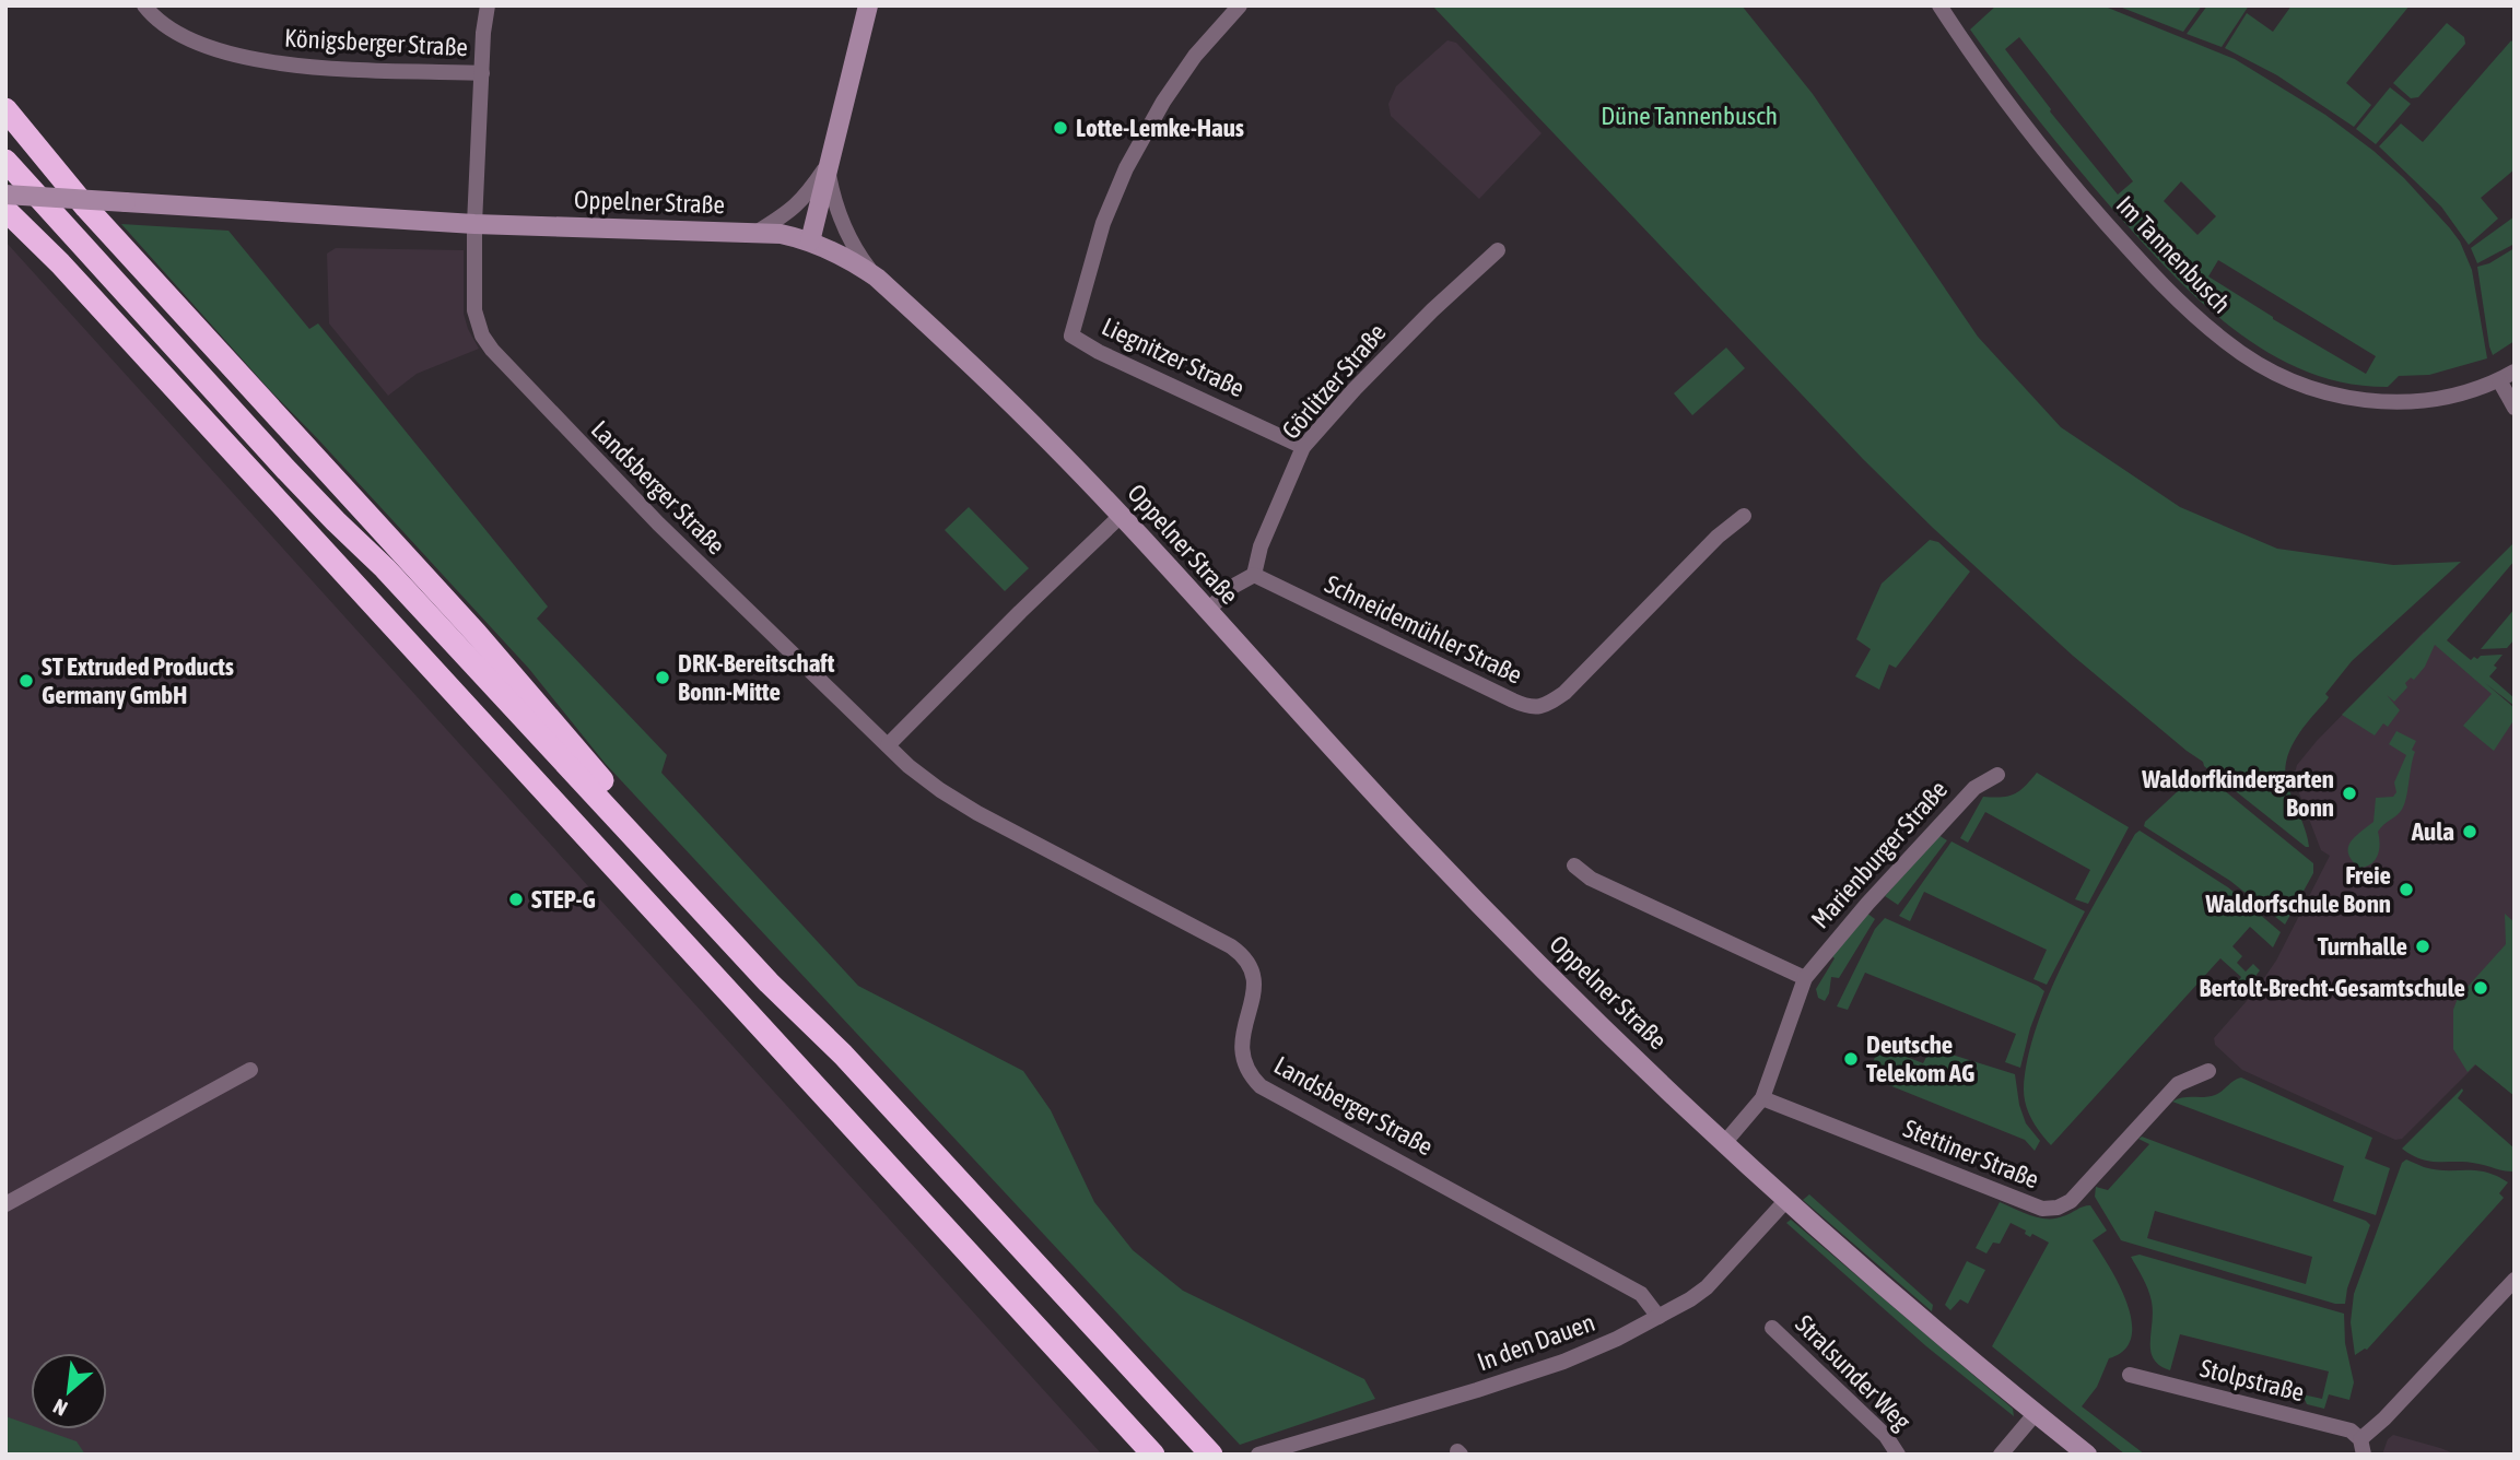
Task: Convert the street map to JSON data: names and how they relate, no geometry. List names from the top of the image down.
{
  "streets": {
    "street": [
      "Königsberger Straße",
      "Oppelner Straße",
      "Im Tannenbusch",
      "Liegnitzer Straße",
      "Görlitzer Straße",
      "Landsberger Straße",
      "Schneidemühler Straße",
      "Marienburger Straße",
      "Stettiner Straße",
      "In den Dauen",
      "Stralsunder Weg",
      "Stolpstraße"
    ]
  },
  "crossings": [
    ["Königsberger Straße", "Landsberger Straße"],
    ["Oppelner Straße", "Landsberger Straße"],
    ["Oppelner Straße", "Marienburger Straße"],
    ["Oppelner Straße", "In den Dauen"],
    ["Liegnitzer Straße", "Görlitzer Straße"],
    ["Görlitzer Straße", "Schneidemühler Straße"],
    ["Landsberger Straße", "In den Dauen"],
    ["Marienburger Straße", "Stettiner Straße"]
  ],
  "parks": ["Düne Tannenbusch"],
  "places": [
    "Lotte-Lemke-Haus",
    "DRK-Bereitschaft Bonn-Mitte",
    "ST Extruded Products Germany GmbH",
    "Waldorfkindergarten Bonn",
    "Aula",
    "Freie Waldorfschule Bonn",
    "STEP-G",
    "Turnhalle",
    "Bertolt-Brecht-Gesamtschule",
    "Deutsche Telekom AG"
  ],
  "north": "bottom left"
}
